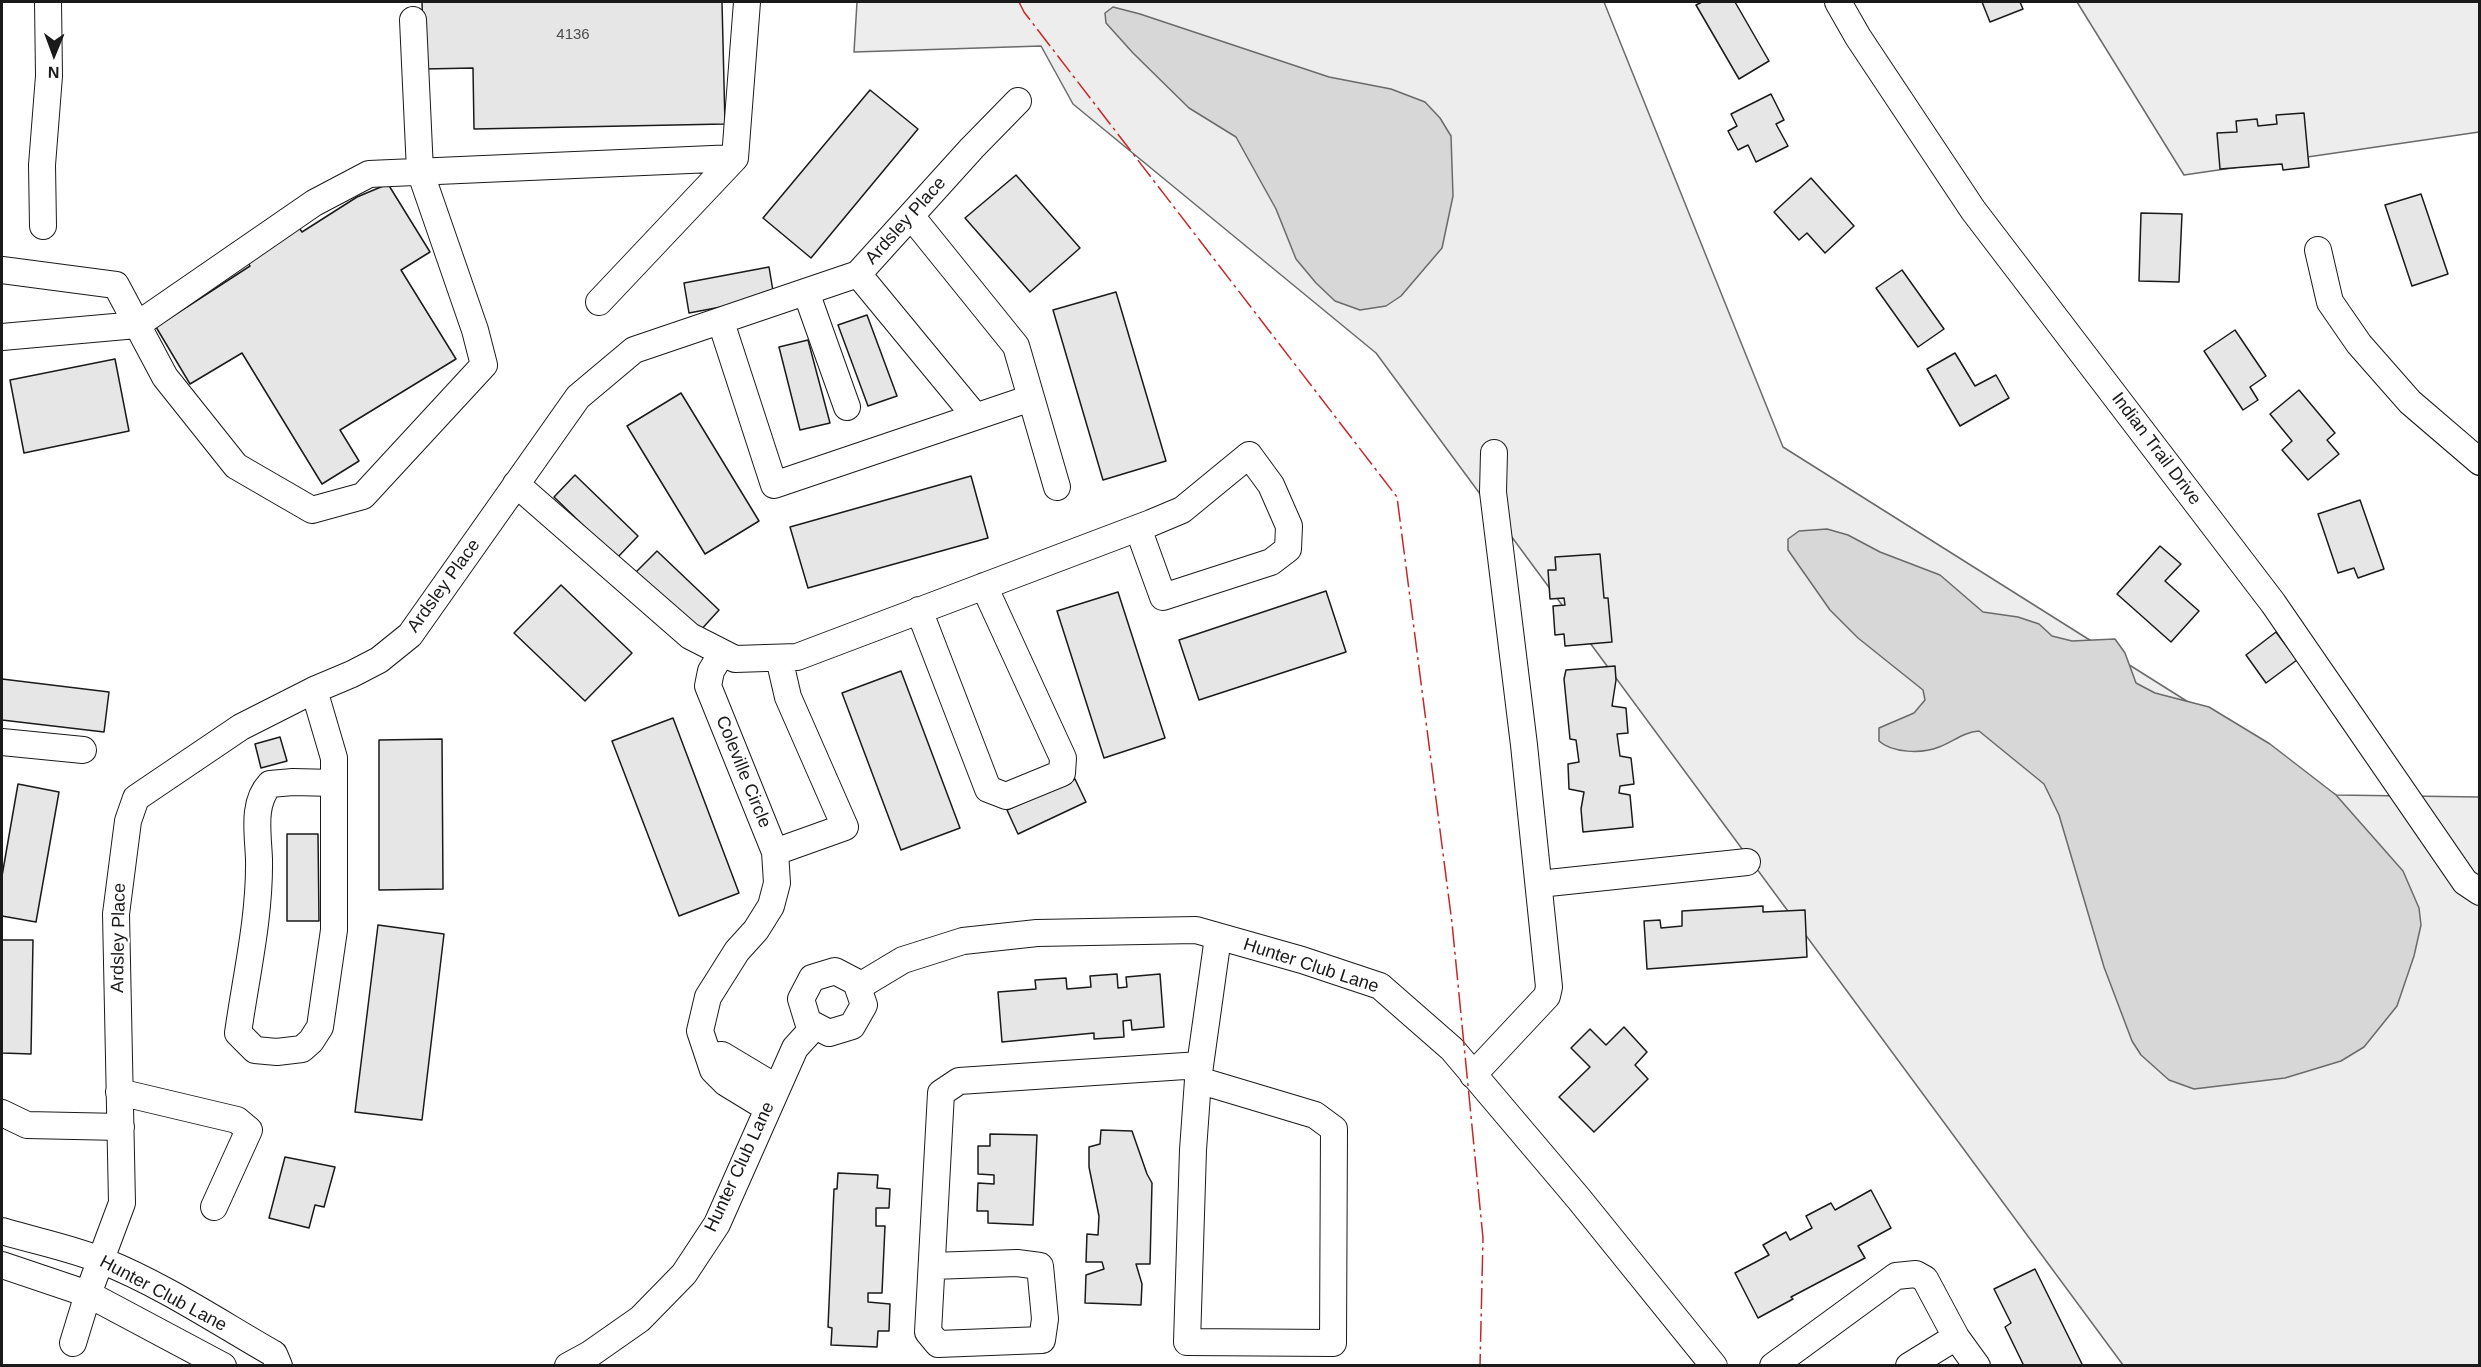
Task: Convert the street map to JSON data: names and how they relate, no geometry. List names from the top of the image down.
{
  "streets": {
    "street": [
      "Ardsley Place",
      "Indian Trail Drive",
      "Coleville Circle",
      "Hunter Club Lane"
    ]
  },
  "crossings": [
    ["Ardsley Place", "Hunter Club Lane"],
    ["Coleville Circle", "Hunter Club Lane"]
  ],
  "house_numbers": ["4136"],
  "north": "bottom"
}
